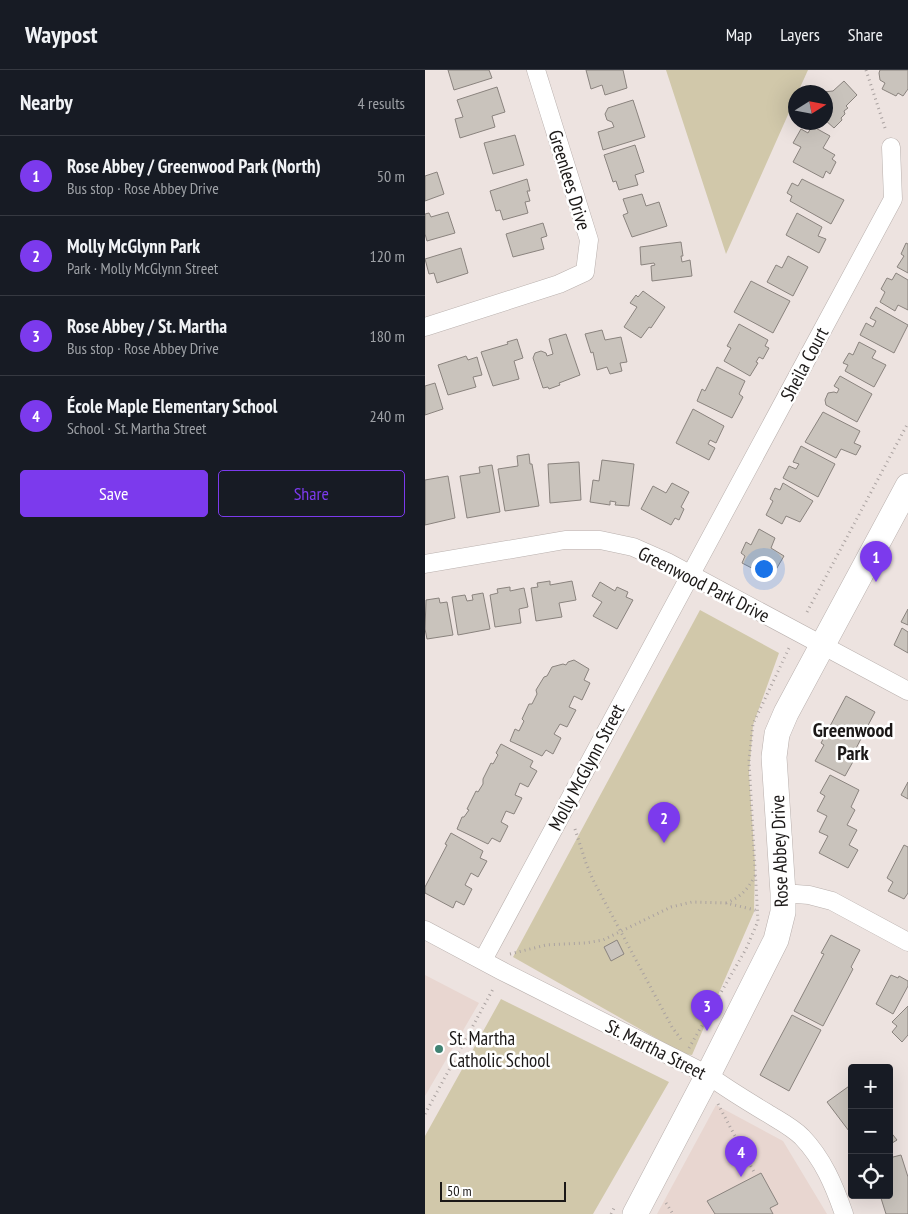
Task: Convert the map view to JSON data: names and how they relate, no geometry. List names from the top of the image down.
{
  "streets": {
    "street": [
      "Greenlees Drive",
      "Sheila Court",
      "Greenwood Park Drive",
      "Molly McGlynn Street",
      "Rose Abbey Drive",
      "St. Martha Street"
    ]
  },
  "crossings": [
    ["Sheila Court", "Greenwood Park Drive"],
    ["Sheila Court", "Molly McGlynn Street"],
    ["Greenwood Park Drive", "Molly McGlynn Street"],
    ["Greenwood Park Drive", "Rose Abbey Drive"],
    ["Molly McGlynn Street", "St. Martha Street"],
    ["Rose Abbey Drive", "St. Martha Street"]
  ],
  "districts": ["Greenwood Park"],
  "places": ["St. Martha Catholic School"],
  "scale_bar": "50 m",
  "north": "right",
  "page": {
    "header": "Waypost",
    "nav": ["Map", "Layers", "Share"],
    "heading": ["Nearby", "4 results"],
    "list": [
      {
        "mark": "1",
        "name": "Rose Abbey / Greenwood Park (North)",
        "note": "Bus stop · Rose Abbey Drive",
        "value": "50 m"
      },
      {
        "mark": "2",
        "name": "Molly McGlynn Park",
        "note": "Park · Molly McGlynn Street",
        "value": "120 m"
      },
      {
        "mark": "3",
        "name": "Rose Abbey / St. Martha",
        "note": "Bus stop · Rose Abbey Drive",
        "value": "180 m"
      },
      {
        "mark": "4",
        "name": "École Maple Elementary School",
        "note": "School · St. Martha Street",
        "value": "240 m"
      }
    ],
    "buttons": ["Save", "Share"],
    "pins": [
      "1",
      "2",
      "3",
      "4"
    ],
    "map_buttons": ["+", "−"],
    "scale": "50 m"
  }
}
